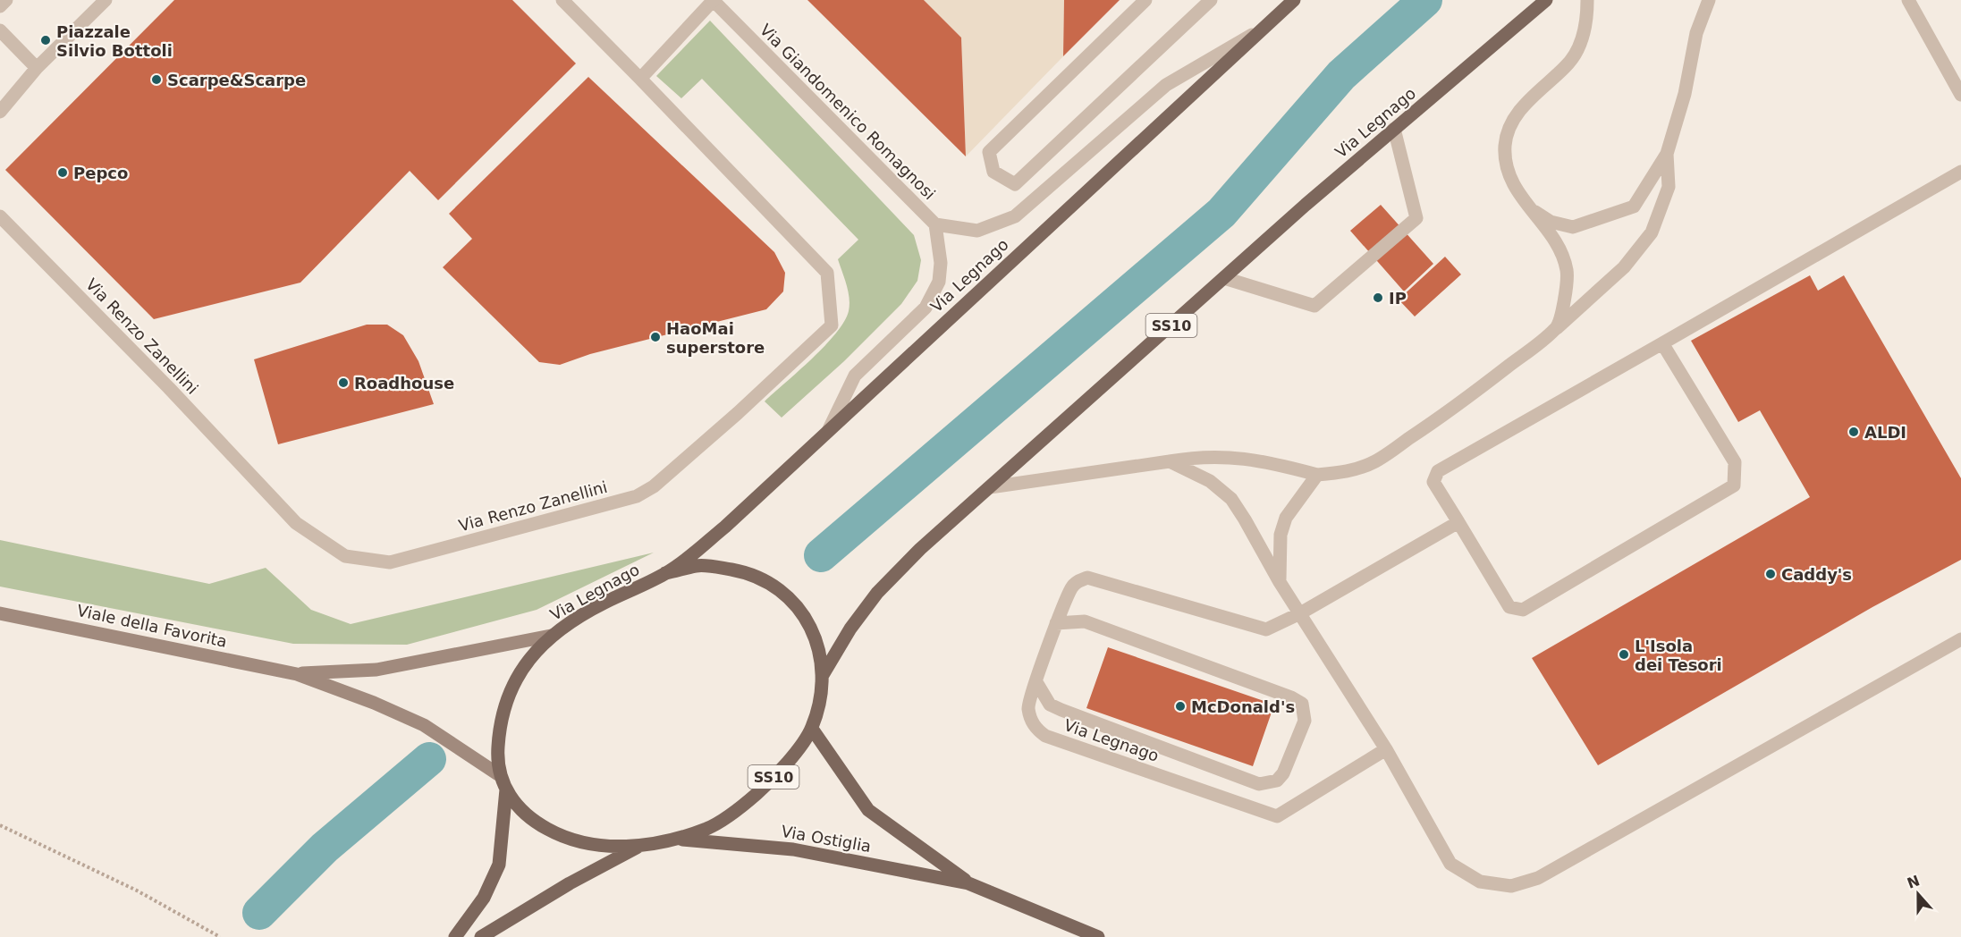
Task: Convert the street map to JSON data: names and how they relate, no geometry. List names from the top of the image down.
{
  "streets": {
    "main road": [
      "Via Legnago",
      "SS10",
      "Viale della Favorita",
      "Via Ostiglia"
    ],
    "lane": ["Via Giandomenico Romagnosi", "Via Renzo Zanellini"]
  },
  "crossings": [
    ["Via Legnago", "Viale della Favorita"],
    ["Via Legnago", "Via Ostiglia"]
  ],
  "places": [
    "Piazzale Silvio Bottoli",
    "Scarpe&Scarpe",
    "Pepco",
    "IP",
    "HaoMai superstore",
    "Roadhouse",
    "ALDI",
    "Caddy's",
    "L'Isola dei Tesori",
    "McDonald's"
  ],
  "north": "top"
}
